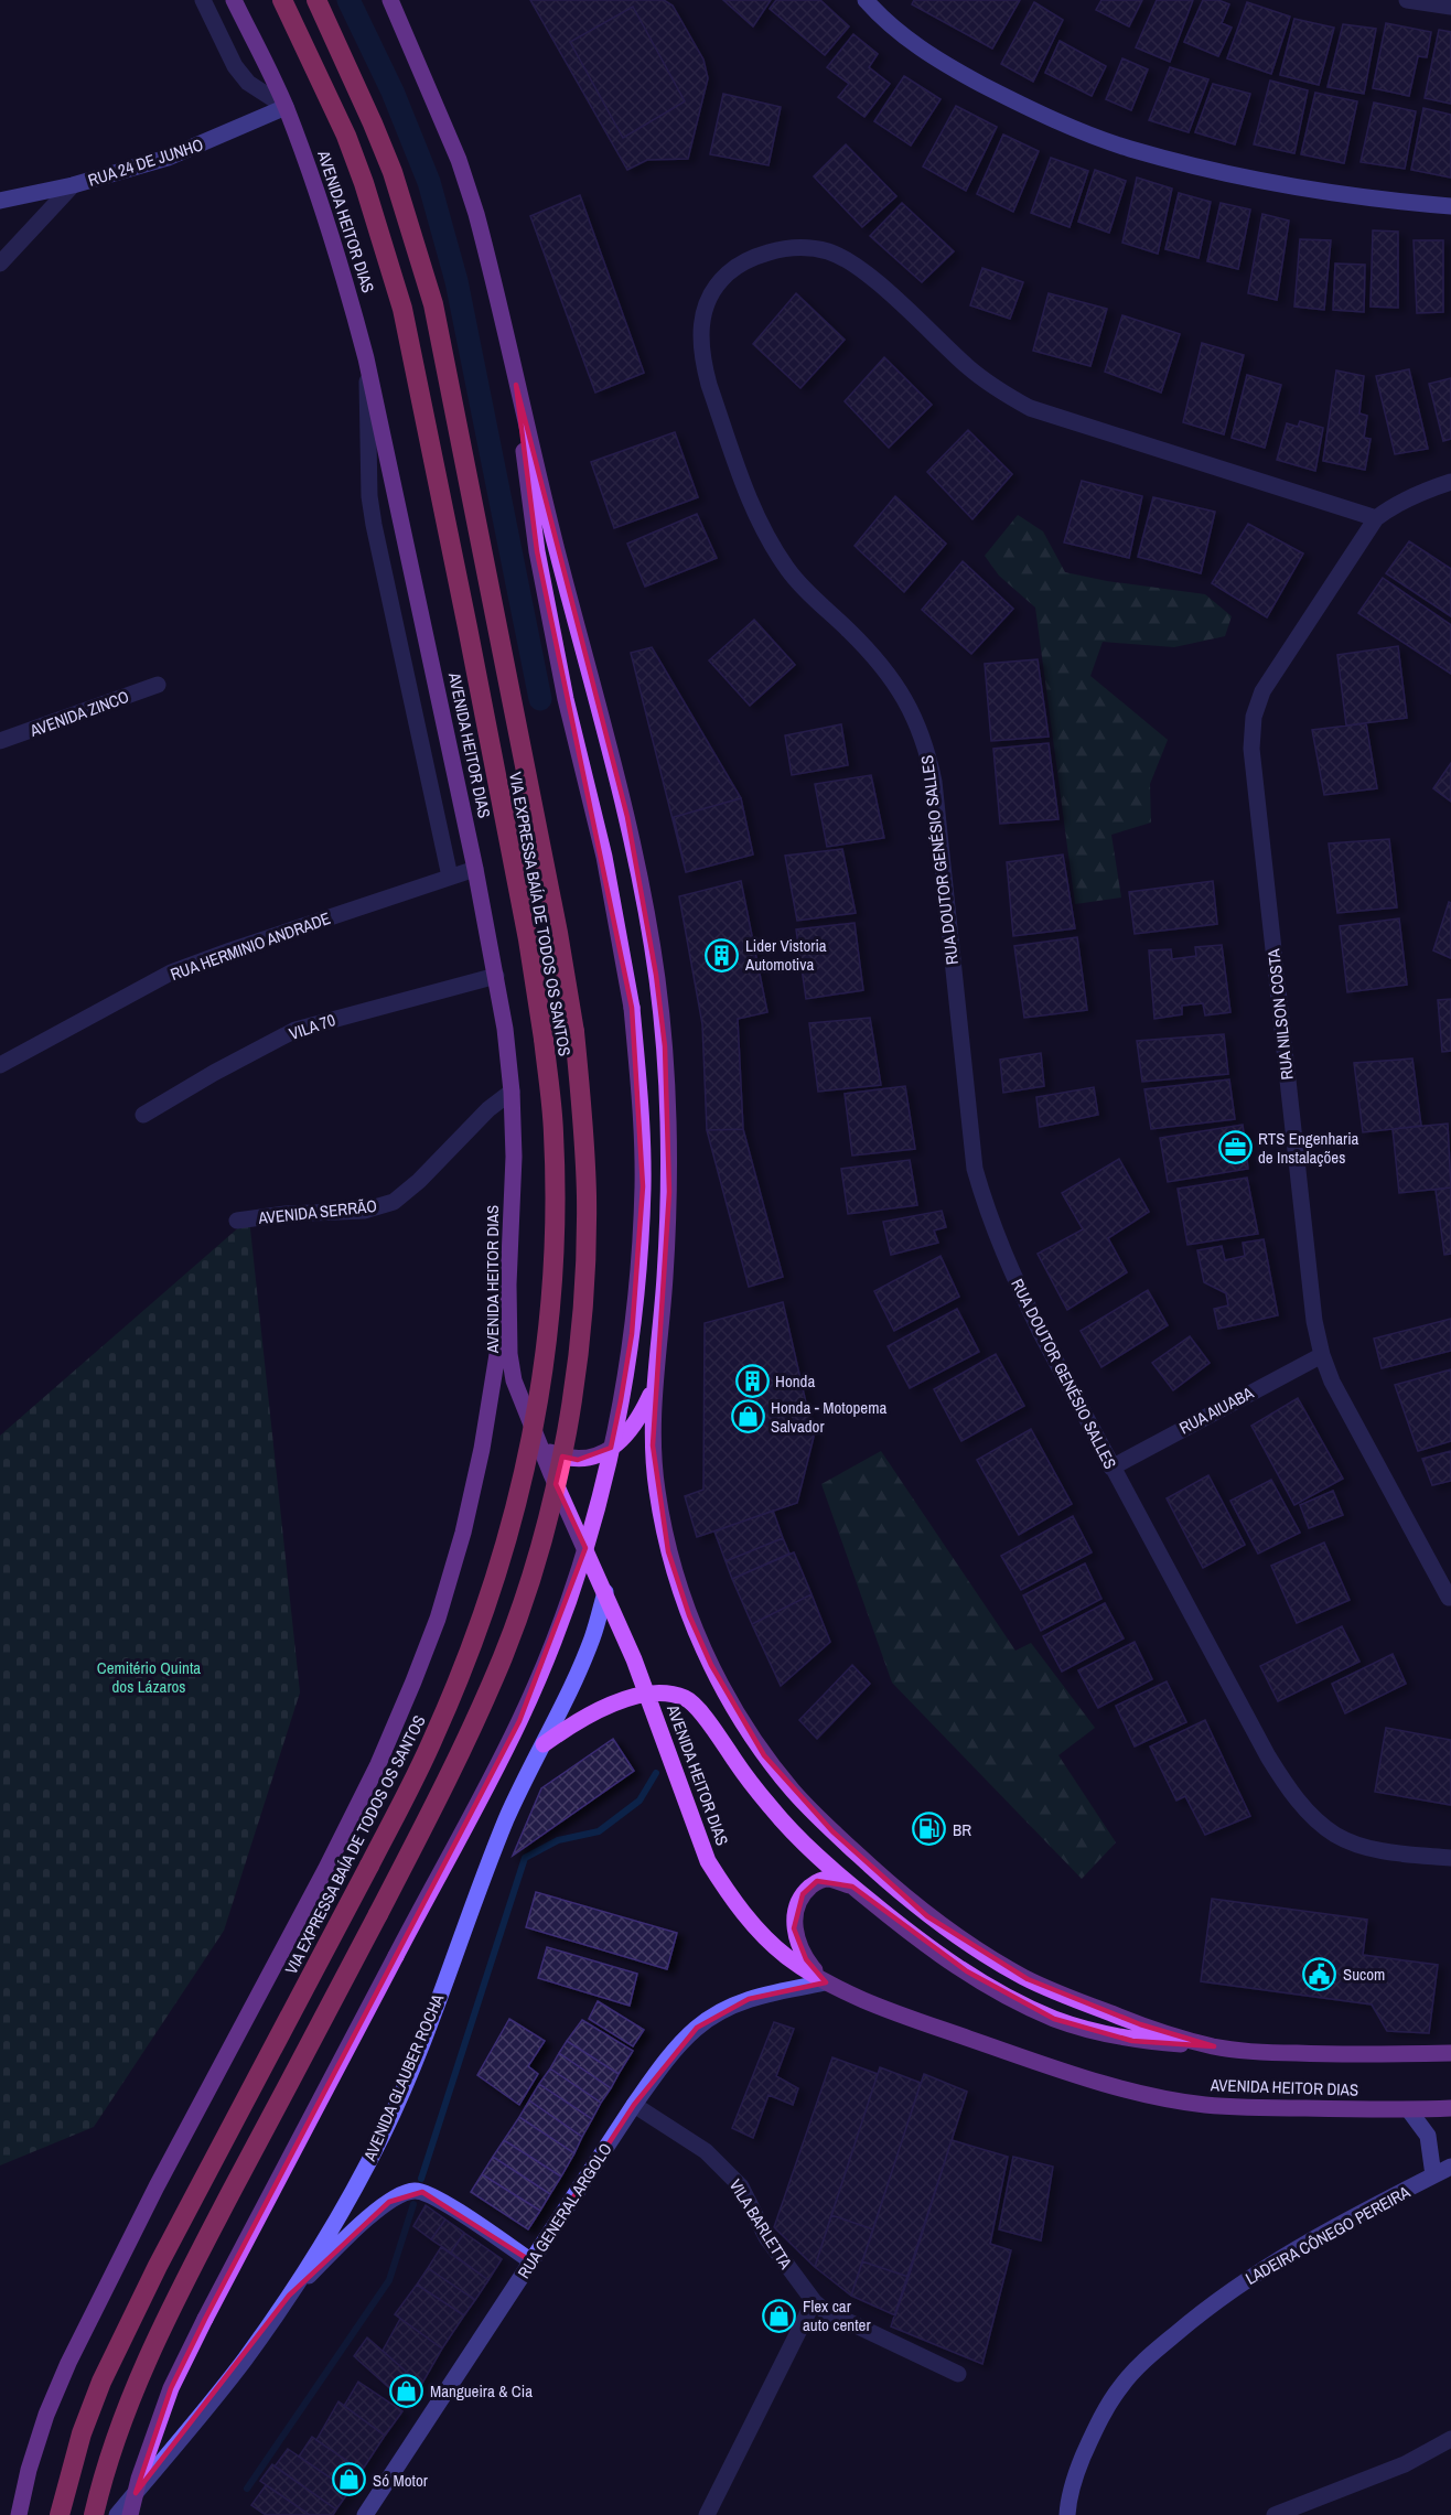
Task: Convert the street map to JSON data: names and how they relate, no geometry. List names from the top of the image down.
{
  "streets": {
    "highway": ["VIA EXPRESSA BAÍA DE TODOS OS SANTOS"],
    "main road": ["AVENIDA HEITOR DIAS"],
    "street": [
      "RUA 24 DE JUNHO",
      "AVENIDA ZINCO",
      "RUA DOUTOR GENÉSIO SALLES",
      "RUA HERMINIO ANDRADE",
      "RUA NILSON COSTA",
      "VILA 70",
      "AVENIDA SERRÃO",
      "RUA AIUABA",
      "AVENIDA GLAUBER ROCHA",
      "RUA GENERAL ARGOLO",
      "VILA BARLETTA",
      "LADEIRA CÔNEGO PEREIRA"
    ]
  },
  "crossings": [
    ["RUA 24 DE JUNHO", "AVENIDA HEITOR DIAS"],
    ["AVENIDA HEITOR DIAS", "VIA EXPRESSA BAÍA DE TODOS OS SANTOS"],
    ["AVENIDA HEITOR DIAS", "RUA HERMINIO ANDRADE"],
    ["AVENIDA HEITOR DIAS", "VILA 70"],
    ["AVENIDA HEITOR DIAS", "AVENIDA SERRÃO"],
    ["AVENIDA HEITOR DIAS", "AVENIDA GLAUBER ROCHA"],
    ["AVENIDA HEITOR DIAS", "RUA GENERAL ARGOLO"],
    ["RUA DOUTOR GENÉSIO SALLES", "RUA NILSON COSTA"],
    ["RUA DOUTOR GENÉSIO SALLES", "RUA AIUABA"],
    ["RUA NILSON COSTA", "RUA AIUABA"],
    ["RUA GENERAL ARGOLO", "VILA BARLETTA"]
  ],
  "parks": ["Cemitério Quinta dos Lázaros"],
  "places": {
    "building": ["Lider Vistoria Automotiva", "Honda"],
    "office": ["RTS Engenharia de Instalações"],
    "shop": [
      "Honda - Motopema Salvador",
      "Flex car auto center",
      "Mangueira & Cia",
      "Só Motor"
    ],
    "fuel station": ["BR"],
    "public building": ["Sucom"]
  }
}
